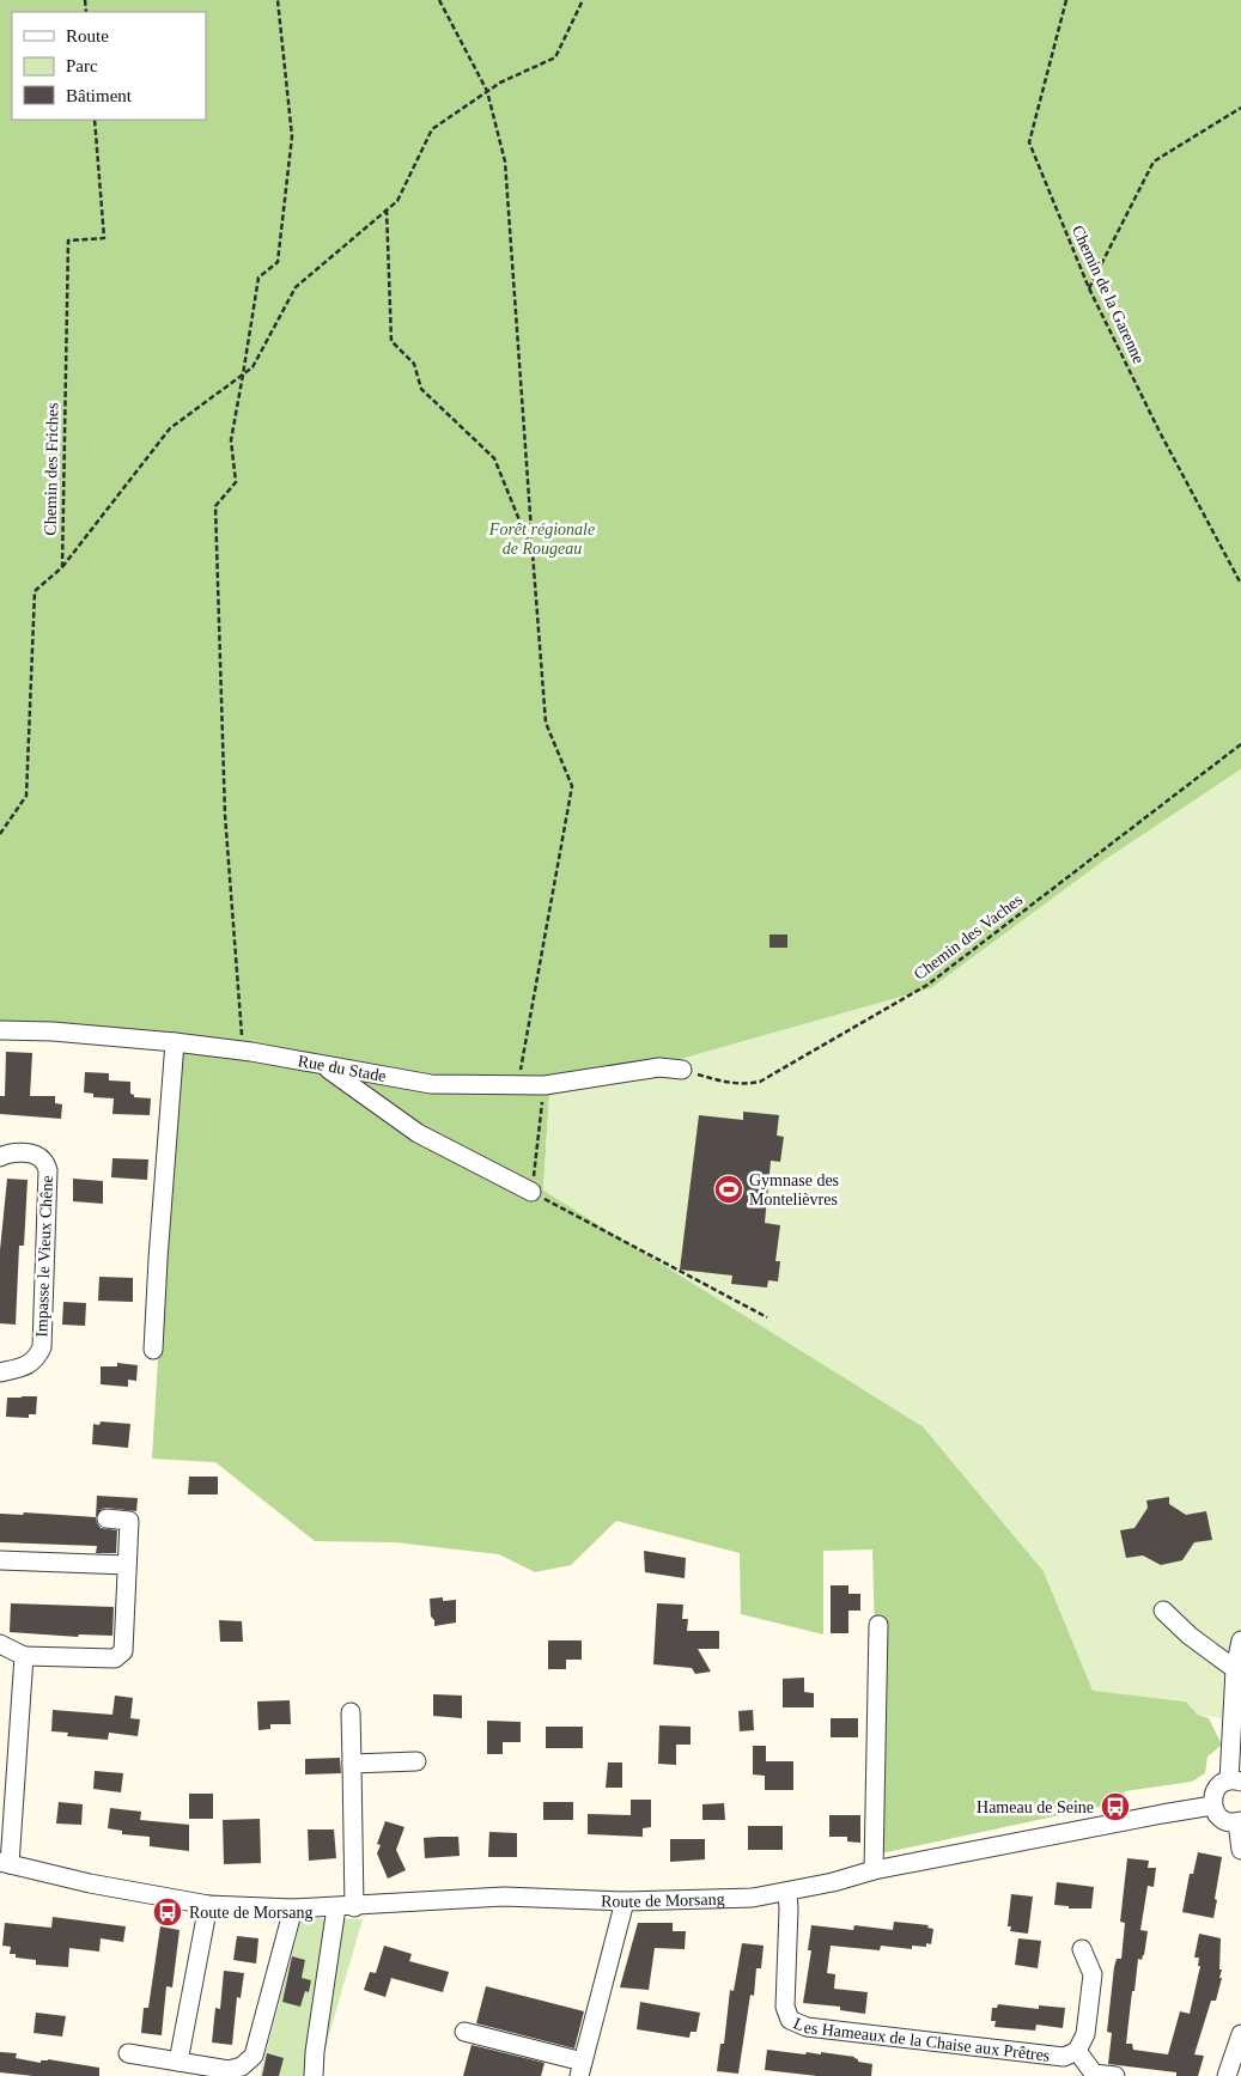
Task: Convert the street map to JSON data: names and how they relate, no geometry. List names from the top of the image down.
{
  "streets": {
    "street": [
      "Rue du Stade",
      "Impasse le Vieux Chêne",
      "Route de Morsang",
      "Les Hameaux de la Chaise aux Prêtres"
    ],
    "path": ["Chemin de la Garenne", "Chemin des Friches", "Chemin des Vaches"]
  },
  "crossings": [
    ["Chemin des Vaches", "Rue du Stade"],
    ["Route de Morsang", "Les Hameaux de la Chaise aux Prêtres"]
  ],
  "parks": ["Forêt régionale de Rougeau"],
  "places": {
    "sports": ["Gymnase des Montelièvres"],
    "bus stop": ["Hameau de Seine", "Route de Morsang"]
  },
  "legend": ["Route", "Parc", "Bâtiment"]
}
